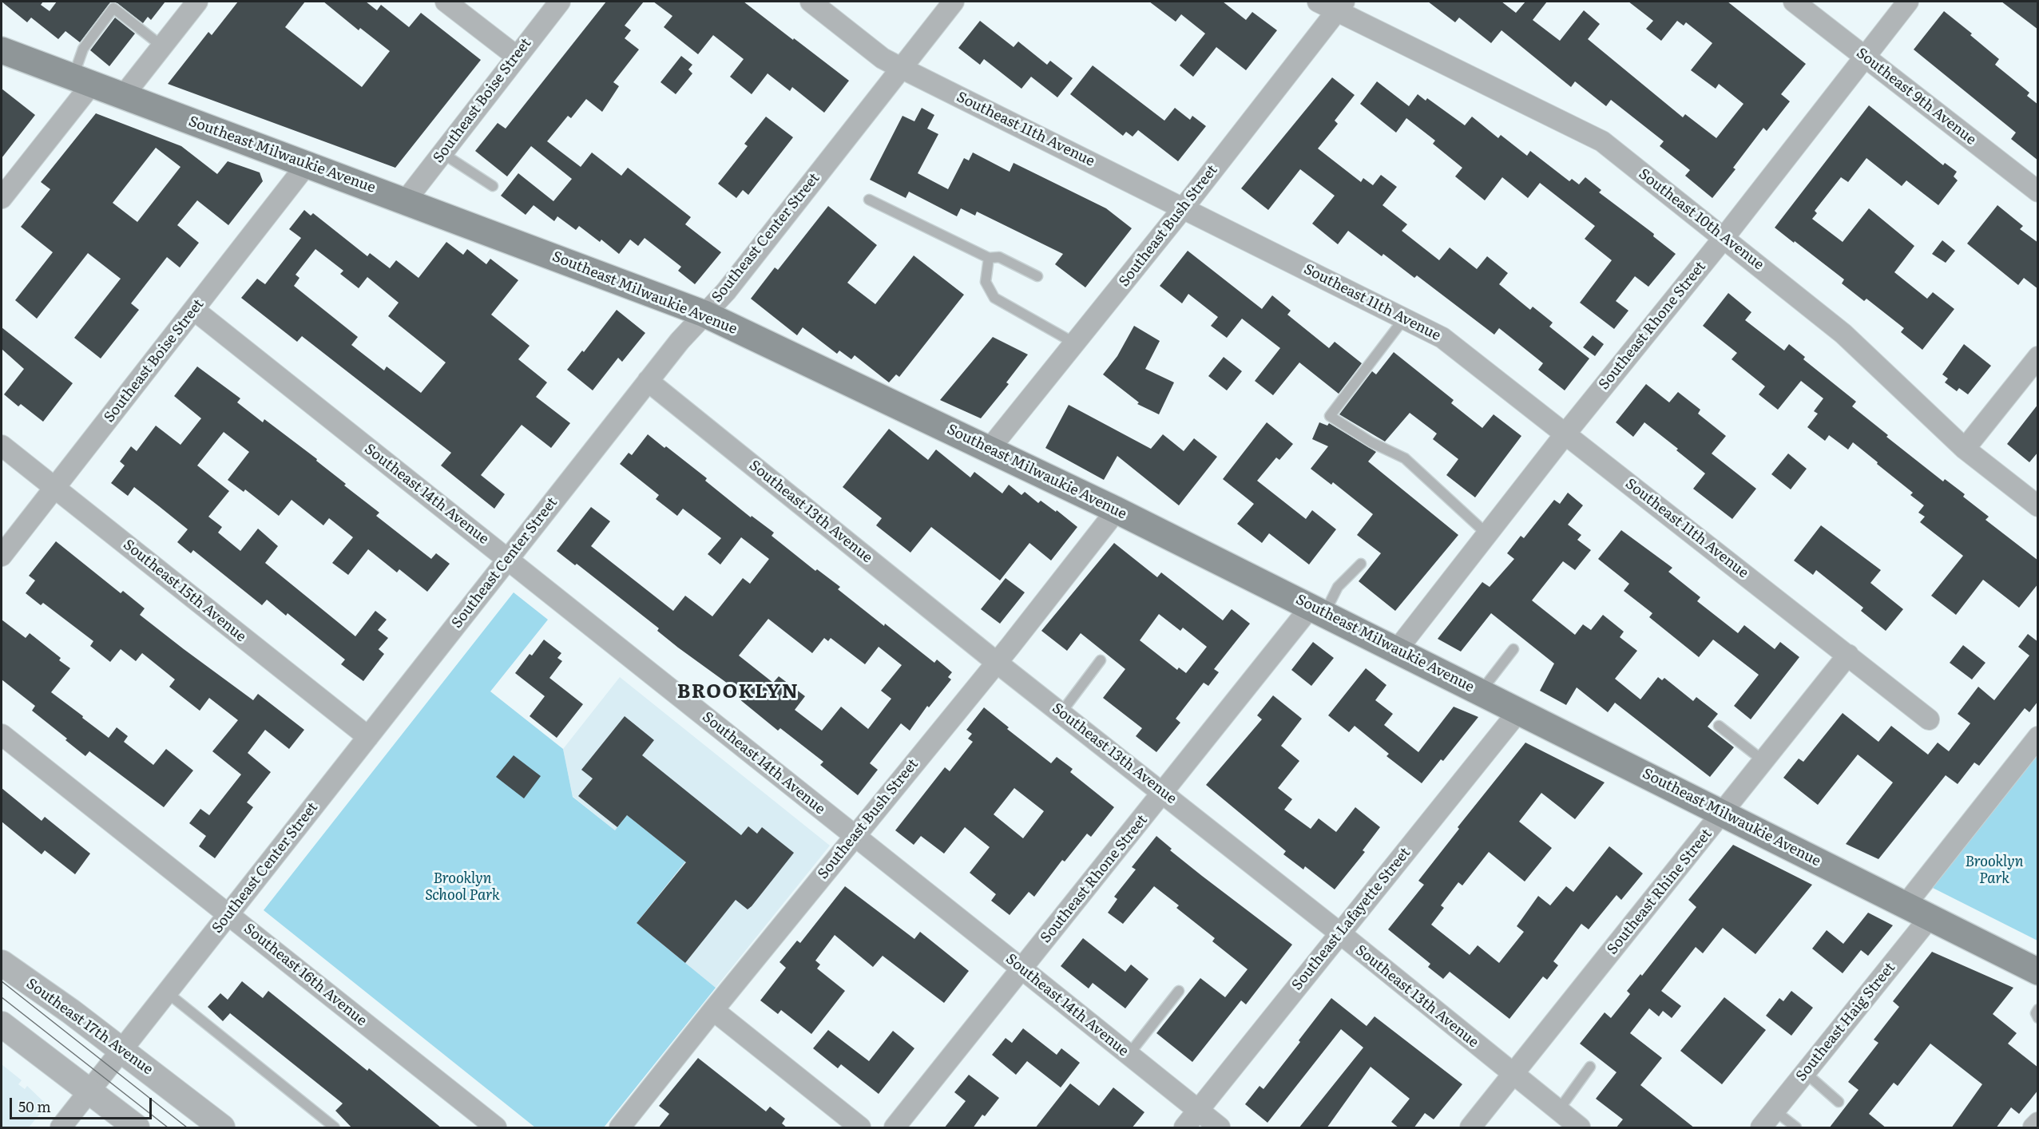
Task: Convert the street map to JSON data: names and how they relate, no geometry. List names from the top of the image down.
{
  "streets": {
    "main road": ["Southeast Milwaukie Avenue"],
    "street": [
      "Southeast 9th Avenue",
      "Southeast Boise Street",
      "Southeast 11th Avenue",
      "Southeast 10th Avenue",
      "Southeast Bush Street",
      "Southeast Center Street",
      "Southeast Rhone Street",
      "Southeast 14th Avenue",
      "Southeast 13th Avenue",
      "Southeast 15th Avenue",
      "Southeast Rhine Street",
      "Southeast Lafayette Street",
      "Southeast 16th Avenue",
      "Southeast Haig Street",
      "Southeast 17th Avenue"
    ]
  },
  "crossings": [
    ["Southeast 9th Avenue", "Southeast Rhone Street"],
    ["Southeast Boise Street", "Southeast Milwaukie Avenue"],
    ["Southeast Boise Street", "Southeast 14th Avenue"],
    ["Southeast Boise Street", "Southeast 15th Avenue"],
    ["Southeast 11th Avenue", "Southeast Bush Street"],
    ["Southeast 11th Avenue", "Southeast Center Street"],
    ["Southeast 11th Avenue", "Southeast Rhone Street"],
    ["Southeast 11th Avenue", "Southeast Rhine Street"],
    ["Southeast Milwaukie Avenue", "Southeast Bush Street"],
    ["Southeast Milwaukie Avenue", "Southeast Center Street"],
    ["Southeast Milwaukie Avenue", "Southeast Rhone Street"],
    ["Southeast Milwaukie Avenue", "Southeast Rhine Street"],
    ["Southeast Milwaukie Avenue", "Southeast Lafayette Street"],
    ["Southeast Milwaukie Avenue", "Southeast Haig Street"],
    ["Southeast 10th Avenue", "Southeast Bush Street"],
    ["Southeast 10th Avenue", "Southeast Rhone Street"],
    ["Southeast Bush Street", "Southeast 14th Avenue"],
    ["Southeast Bush Street", "Southeast 13th Avenue"],
    ["Southeast Center Street", "Southeast 14th Avenue"],
    ["Southeast Center Street", "Southeast 13th Avenue"],
    ["Southeast Center Street", "Southeast 15th Avenue"],
    ["Southeast Center Street", "Southeast 16th Avenue"],
    ["Southeast Center Street", "Southeast 17th Avenue"],
    ["Southeast Rhone Street", "Southeast 14th Avenue"],
    ["Southeast Rhone Street", "Southeast 13th Avenue"],
    ["Southeast 14th Avenue", "Southeast Lafayette Street"],
    ["Southeast 13th Avenue", "Southeast Rhine Street"],
    ["Southeast 13th Avenue", "Southeast Lafayette Street"]
  ],
  "districts": ["BROOKLYN"],
  "parks": ["Brooklyn Park", "Brooklyn School Park"],
  "scale_bar": "50 m"
}
